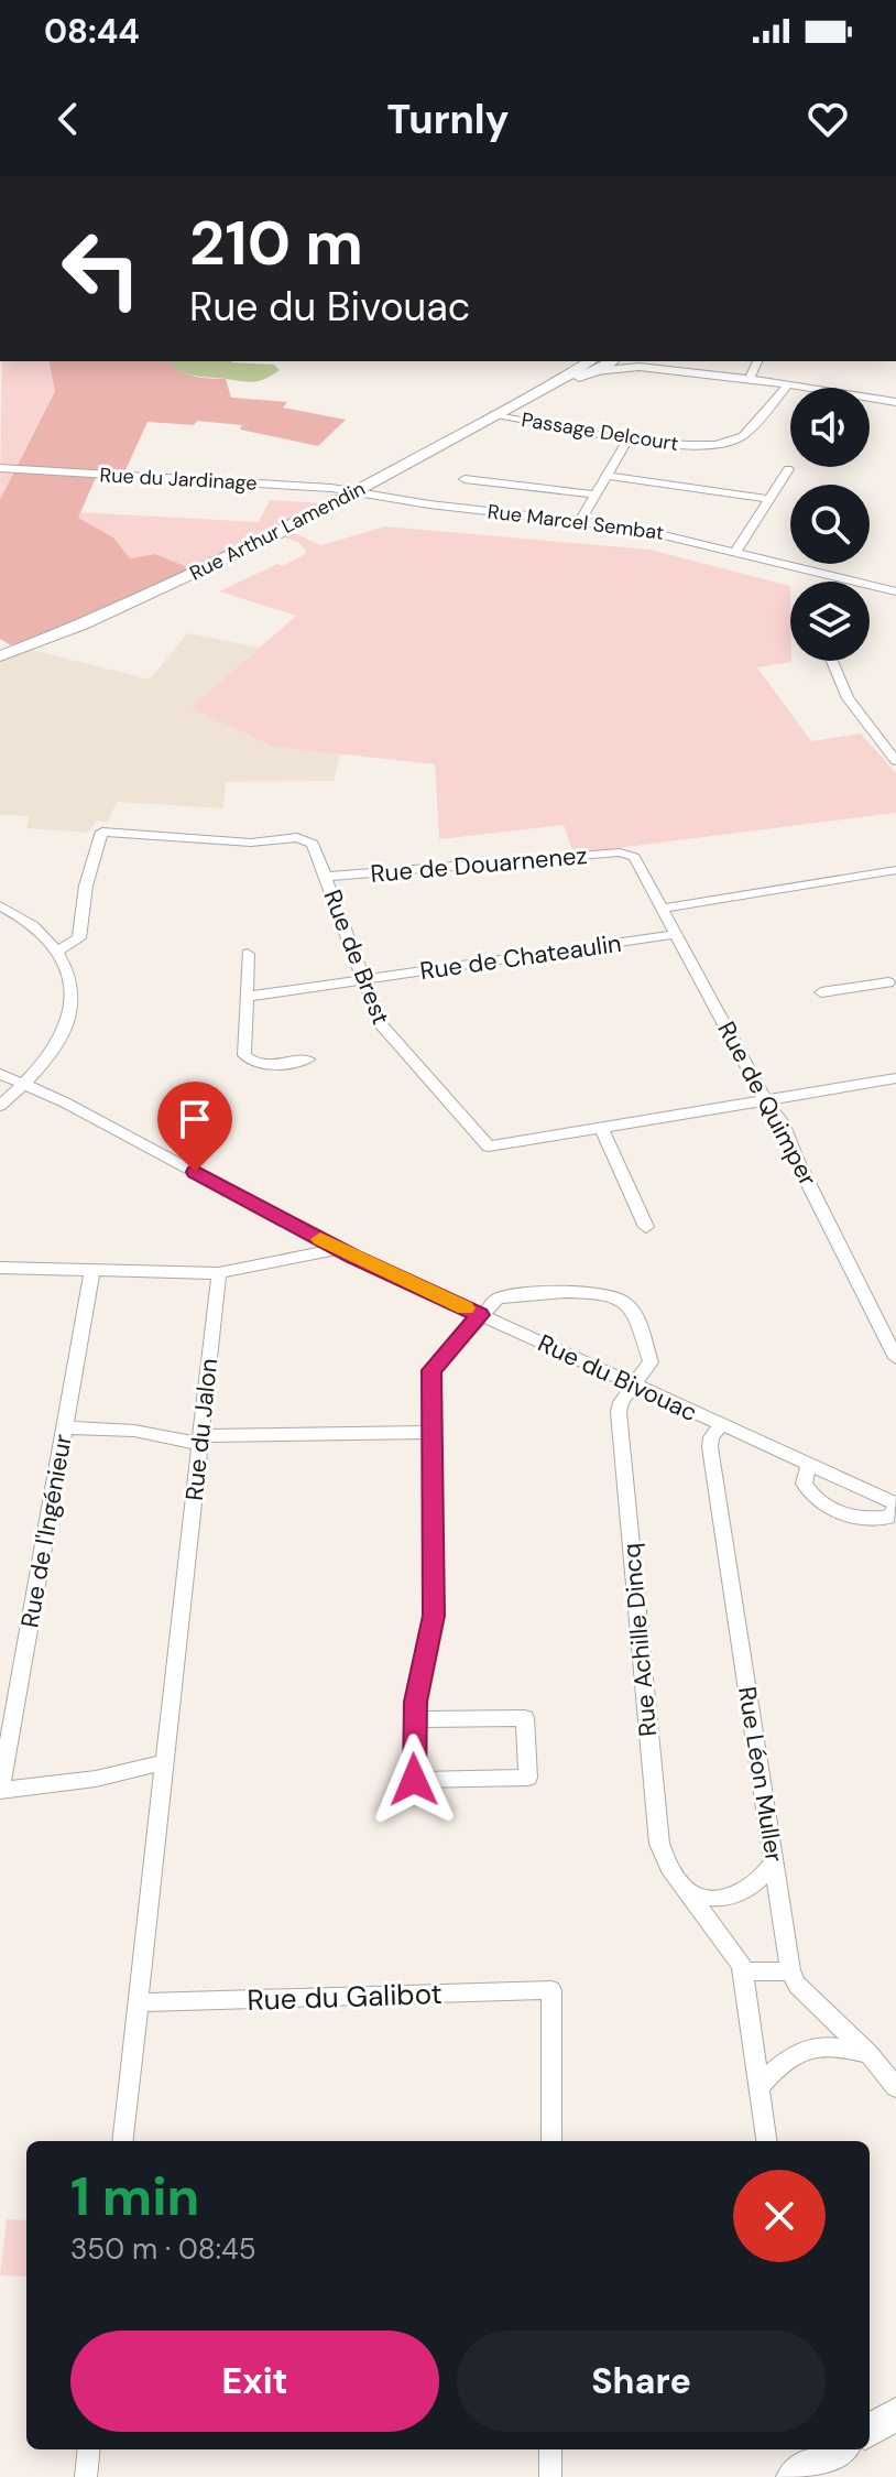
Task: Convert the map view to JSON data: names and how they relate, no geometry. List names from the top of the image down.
{
  "streets": {
    "street": [
      "Passage Delcourt",
      "Rue du Jardinage",
      "Rue Marcel Sembat",
      "Rue Arthur Lamendin",
      "Rue de Douarnenez",
      "Rue de Brest",
      "Rue de Chateaulin",
      "Rue de Quimper",
      "Rue du Bivouac",
      "Rue du Jalon",
      "Rue de l'Ingénieur",
      "Rue Achille Dincq",
      "Rue Léon Muller",
      "Rue du Galibot"
    ]
  },
  "crossings": [
    ["Passage Delcourt", "Rue Arthur Lamendin"],
    ["Rue du Jardinage", "Rue Marcel Sembat"],
    ["Rue du Jardinage", "Rue Arthur Lamendin"],
    ["Rue Marcel Sembat", "Rue Arthur Lamendin"],
    ["Rue de Douarnenez", "Rue de Brest"],
    ["Rue de Douarnenez", "Rue de Quimper"],
    ["Rue de Brest", "Rue de Chateaulin"],
    ["Rue de Chateaulin", "Rue de Quimper"],
    ["Rue du Bivouac", "Rue Achille Dincq"],
    ["Rue du Bivouac", "Rue Léon Muller"],
    ["Rue du Jalon", "Rue du Galibot"]
  ],
  "page": {
    "status": "08:44",
    "header": "Turnly",
    "turn": ["210 m", "Rue du Bivouac"],
    "heading": ["1 min", "350 m · 08:45"],
    "buttons": ["Exit", "Share"]
  }
}
